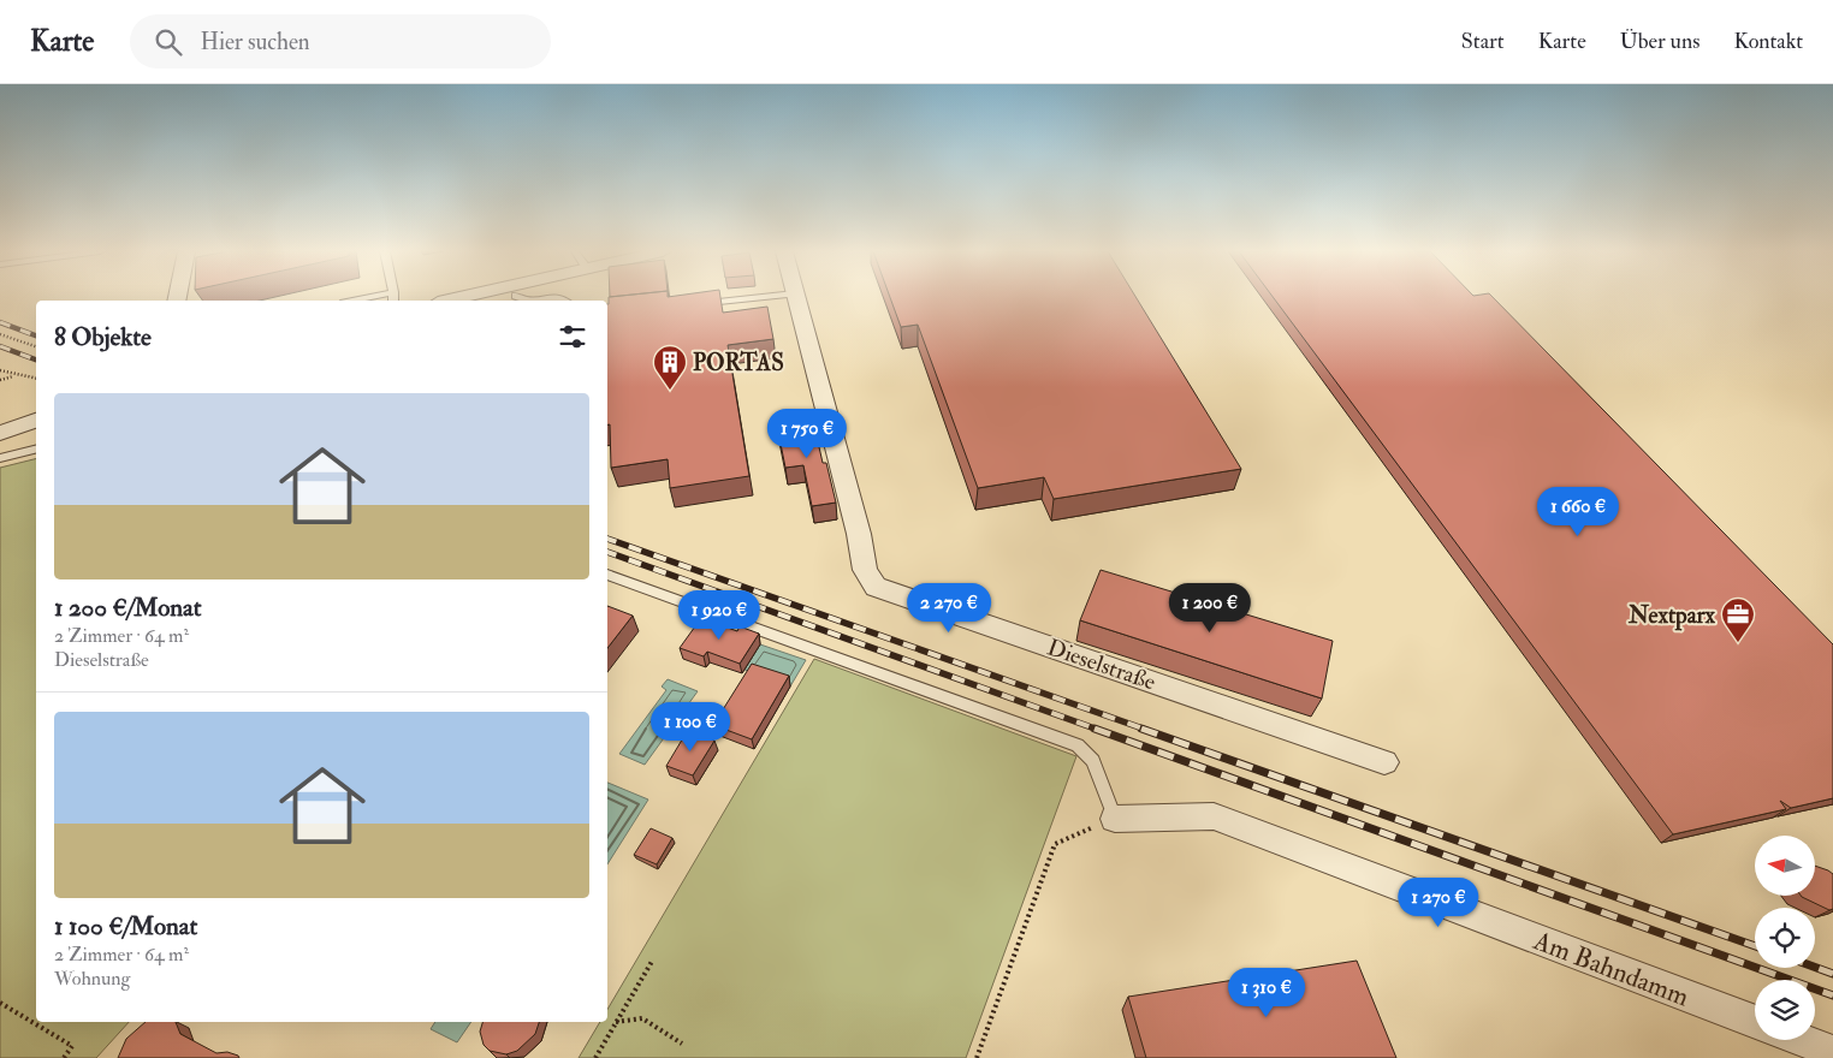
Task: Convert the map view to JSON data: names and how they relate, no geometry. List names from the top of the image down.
{
  "streets": {
    "street": ["Dieselstraße", "Am Bahndamm"]
  },
  "places": {
    "building": ["PORTAS"],
    "office": ["Nextparx"]
  },
  "north": "left",
  "page": {
    "header": "Karte",
    "search": "Hier suchen",
    "nav": [
      "Start",
      "Karte",
      "Über uns",
      "Kontakt"
    ],
    "heading": "8 Objekte",
    "list": [
      {
        "name": "1 200 €/Monat",
        "note": "2 Zimmer · 64 m² · Dieselstraße"
      },
      {
        "name": "1 100 €/Monat",
        "note": "2 Zimmer · 64 m² · Wohnung"
      }
    ],
    "price": [
      "1 750 €",
      "1 660 €",
      "2 270 €",
      "1 200 €",
      "1 920 €",
      "1 100 €",
      "1 270 €",
      "1 310 €"
    ]
  }
}
